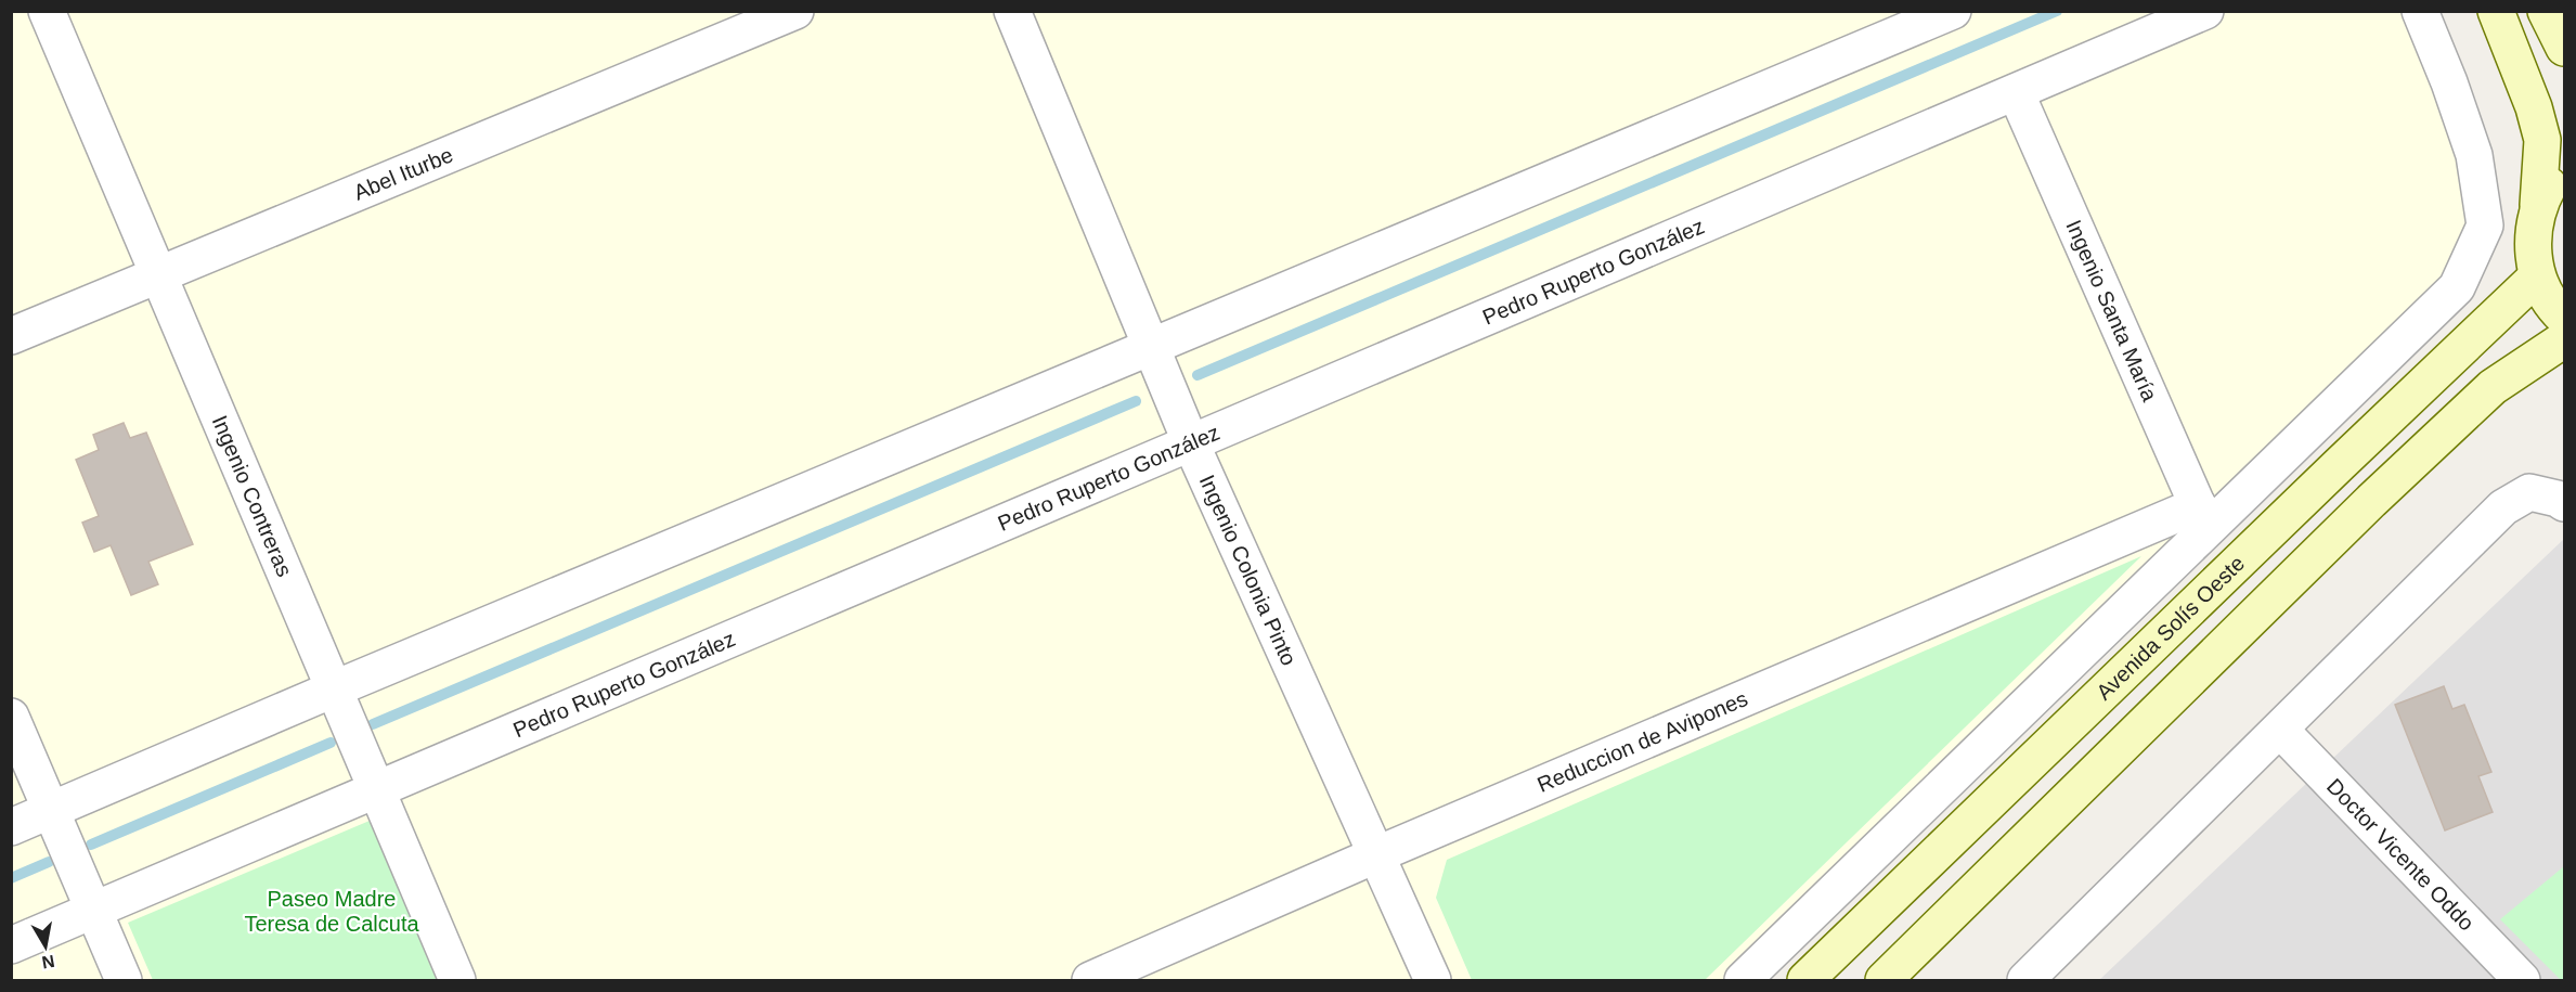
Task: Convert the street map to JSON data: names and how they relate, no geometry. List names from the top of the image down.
{
  "streets": {
    "main road": ["Avenida Solís Oeste"],
    "street": [
      "Abel Iturbe",
      "Pedro Ruperto González",
      "Ingenio Santa María",
      "Ingenio Contreras",
      "Ingenio Colonia Pinto",
      "Reduccion de Avipones",
      "Doctor Vicente Oddo"
    ]
  },
  "crossings": [
    ["Abel Iturbe", "Ingenio Contreras"],
    ["Pedro Ruperto González", "Ingenio Santa María"],
    ["Pedro Ruperto González", "Ingenio Contreras"],
    ["Pedro Ruperto González", "Ingenio Colonia Pinto"],
    ["Ingenio Santa María", "Reduccion de Avipones"],
    ["Ingenio Colonia Pinto", "Reduccion de Avipones"]
  ],
  "parks": ["Paseo Madre Teresa de Calcuta"],
  "north": "bottom"
}
